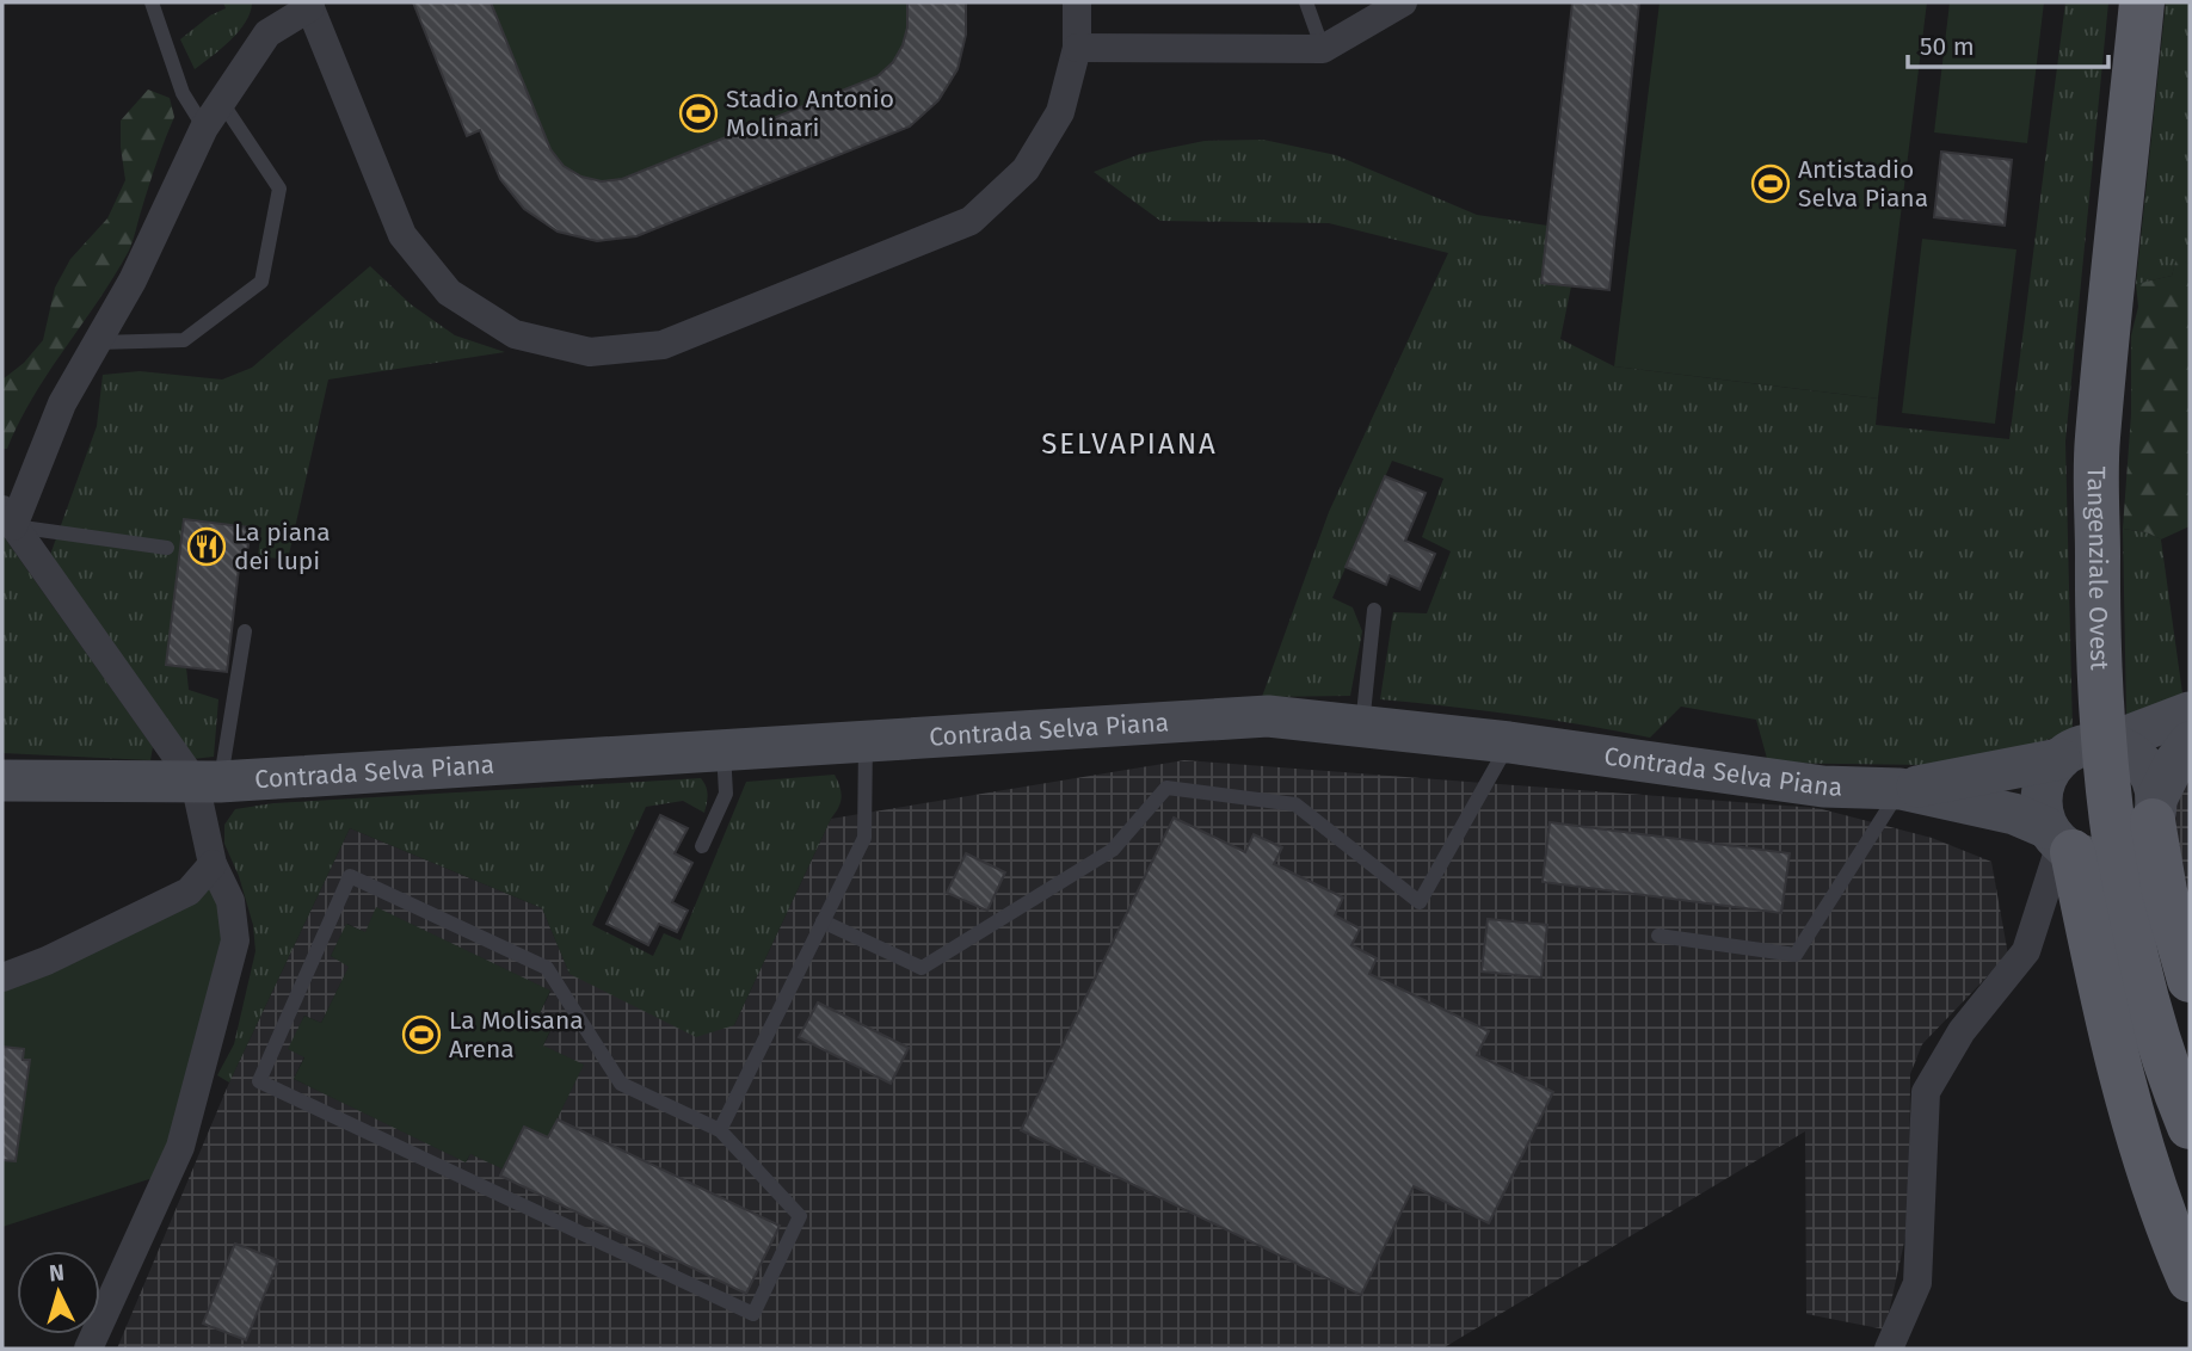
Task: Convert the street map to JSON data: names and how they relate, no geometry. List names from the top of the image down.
{
  "streets": {
    "main road": ["Tangenziale Ovest"],
    "street": ["Contrada Selva Piana"]
  },
  "districts": ["SELVAPIANA"],
  "places": {
    "sports": ["Stadio Antonio Molinari", "Antistadio Selva Piana", "La Molisana Arena"],
    "restaurant": ["La piana dei lupi"]
  },
  "scale_bar": "50 m",
  "north": "top"
}
